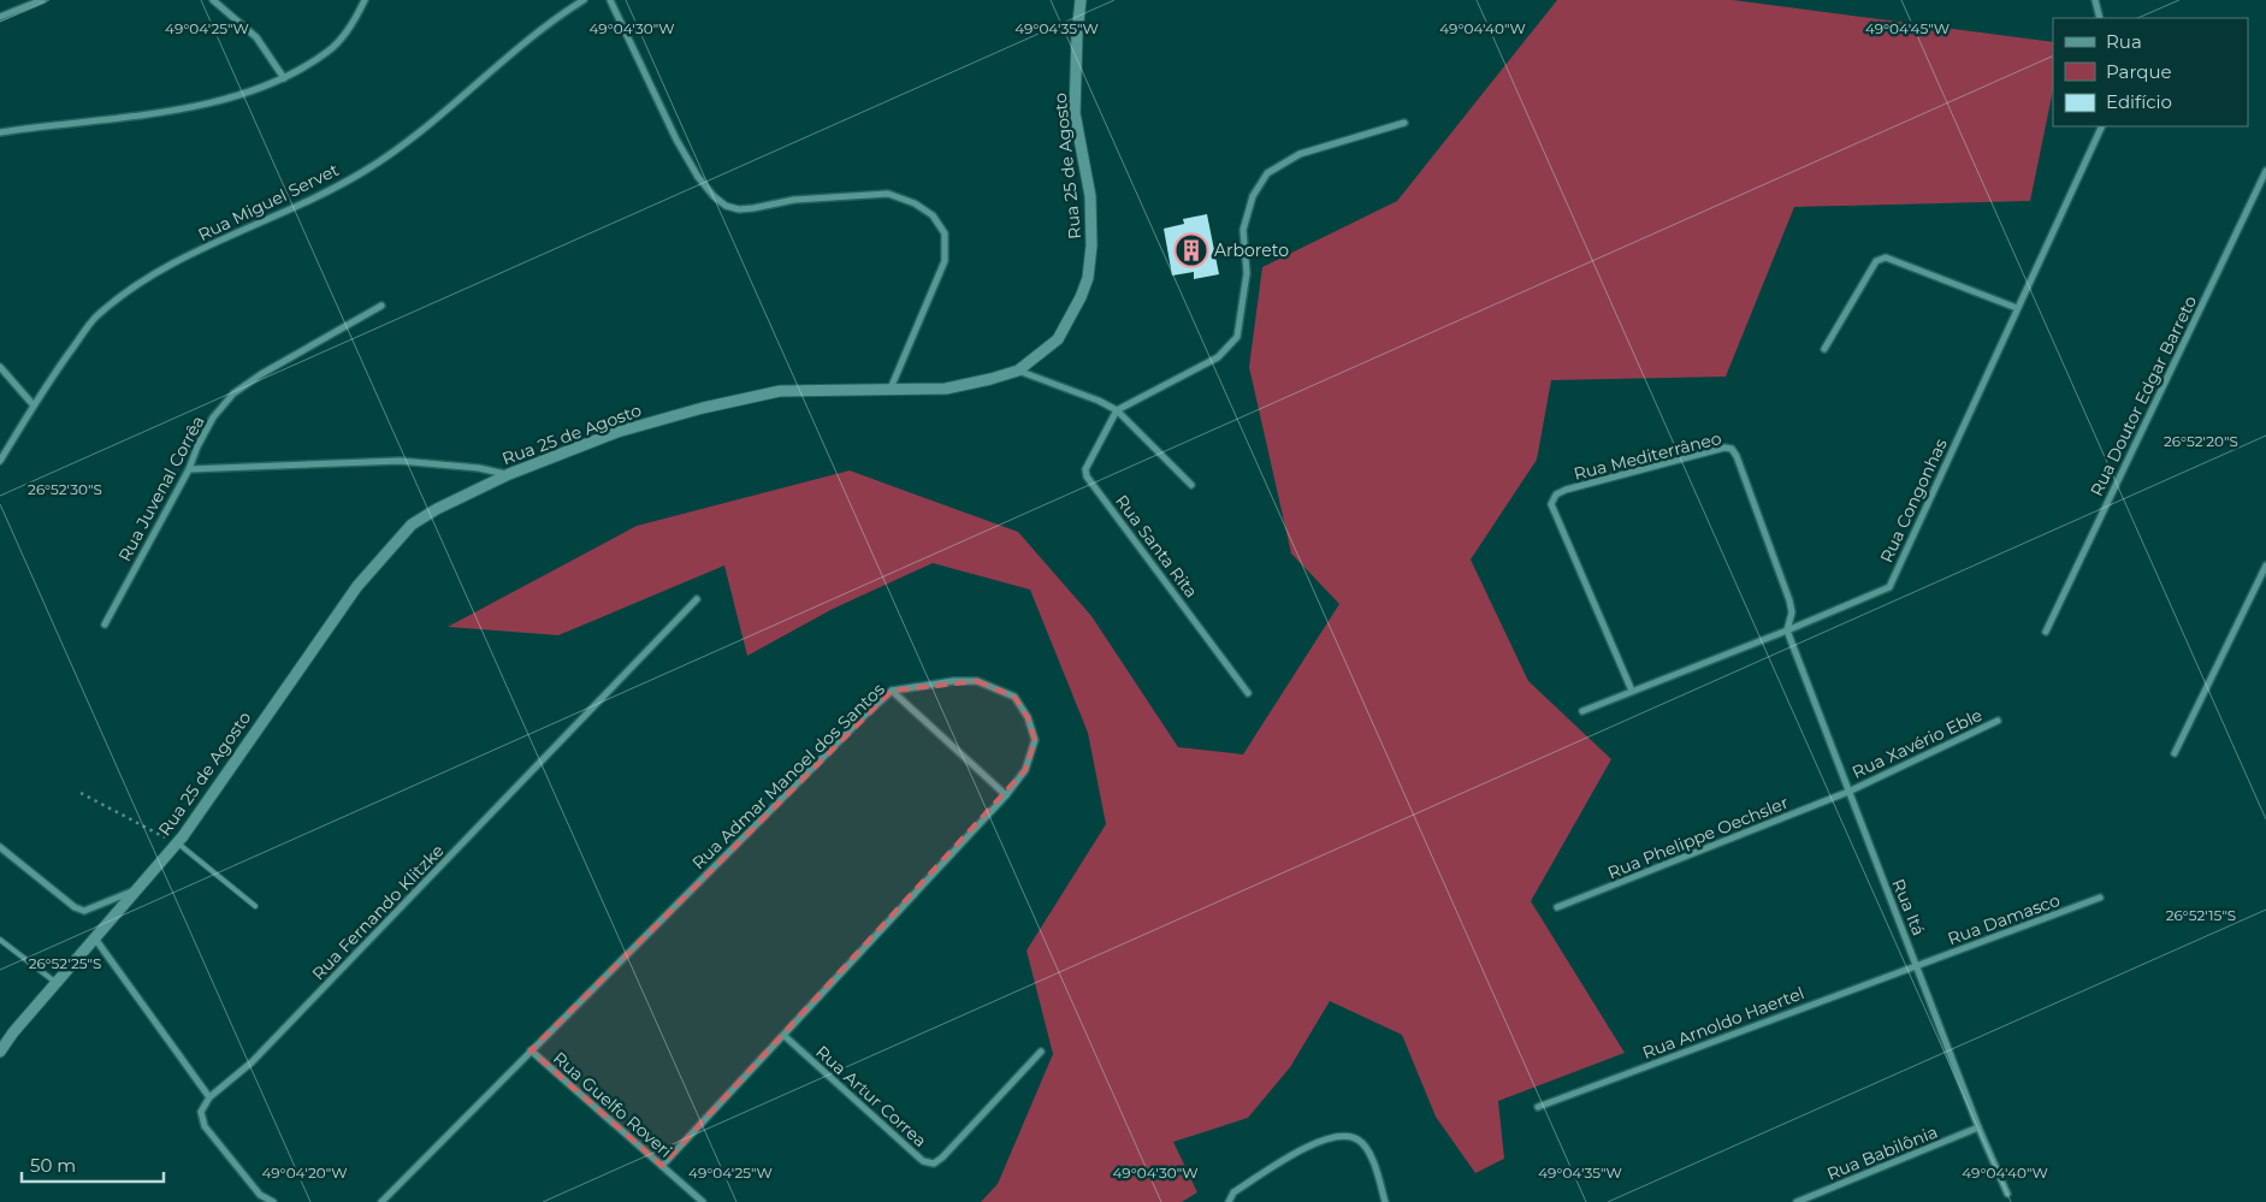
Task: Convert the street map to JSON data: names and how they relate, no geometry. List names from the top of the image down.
{
  "streets": {
    "street": [
      "Rua 25 de Agosto",
      "Rua Miguel Servet",
      "Rua Doutor Edgar Barreto",
      "Rua Mediterrâneo",
      "Rua Juvenal Corrêa",
      "Rua Congonhas",
      "Rua Santa Rita",
      "Rua Xavério Eble",
      "Rua Admar Manoel dos Santos",
      "Rua Phelippe Oechsler",
      "Rua Itá",
      "Rua Fernando Klitzke",
      "Rua Damasco",
      "Rua Arnoldo Haertel",
      "Rua Artur Correa",
      "Rua Guelfo Roveri",
      "Rua Babilônia"
    ]
  },
  "crossings": [
    ["Rua Mediterrâneo", "Rua Congonhas"],
    ["Rua Mediterrâneo", "Rua Itá"],
    ["Rua Congonhas", "Rua Itá"],
    ["Rua Xavério Eble", "Rua Phelippe Oechsler"],
    ["Rua Xavério Eble", "Rua Itá"],
    ["Rua Admar Manoel dos Santos", "Rua Artur Correa"],
    ["Rua Admar Manoel dos Santos", "Rua Guelfo Roveri"],
    ["Rua Phelippe Oechsler", "Rua Itá"],
    ["Rua Itá", "Rua Damasco"],
    ["Rua Itá", "Rua Arnoldo Haertel"],
    ["Rua Itá", "Rua Babilônia"],
    ["Rua Damasco", "Rua Arnoldo Haertel"]
  ],
  "places": {
    "building": ["Arboreto"]
  },
  "legend": ["Rua", "Parque", "Edifício"],
  "scale_bar": "50 m",
  "coordinates": [
    "49°04'25\"W",
    "49°04'30\"W",
    "49°04'35\"W",
    "49°04'40\"W",
    "49°04'45\"W",
    "26°52'20\"S",
    "26°52'30\"S",
    "26°52'15\"S",
    "26°52'25\"S",
    "49°04'20\"W"
  ]
}
